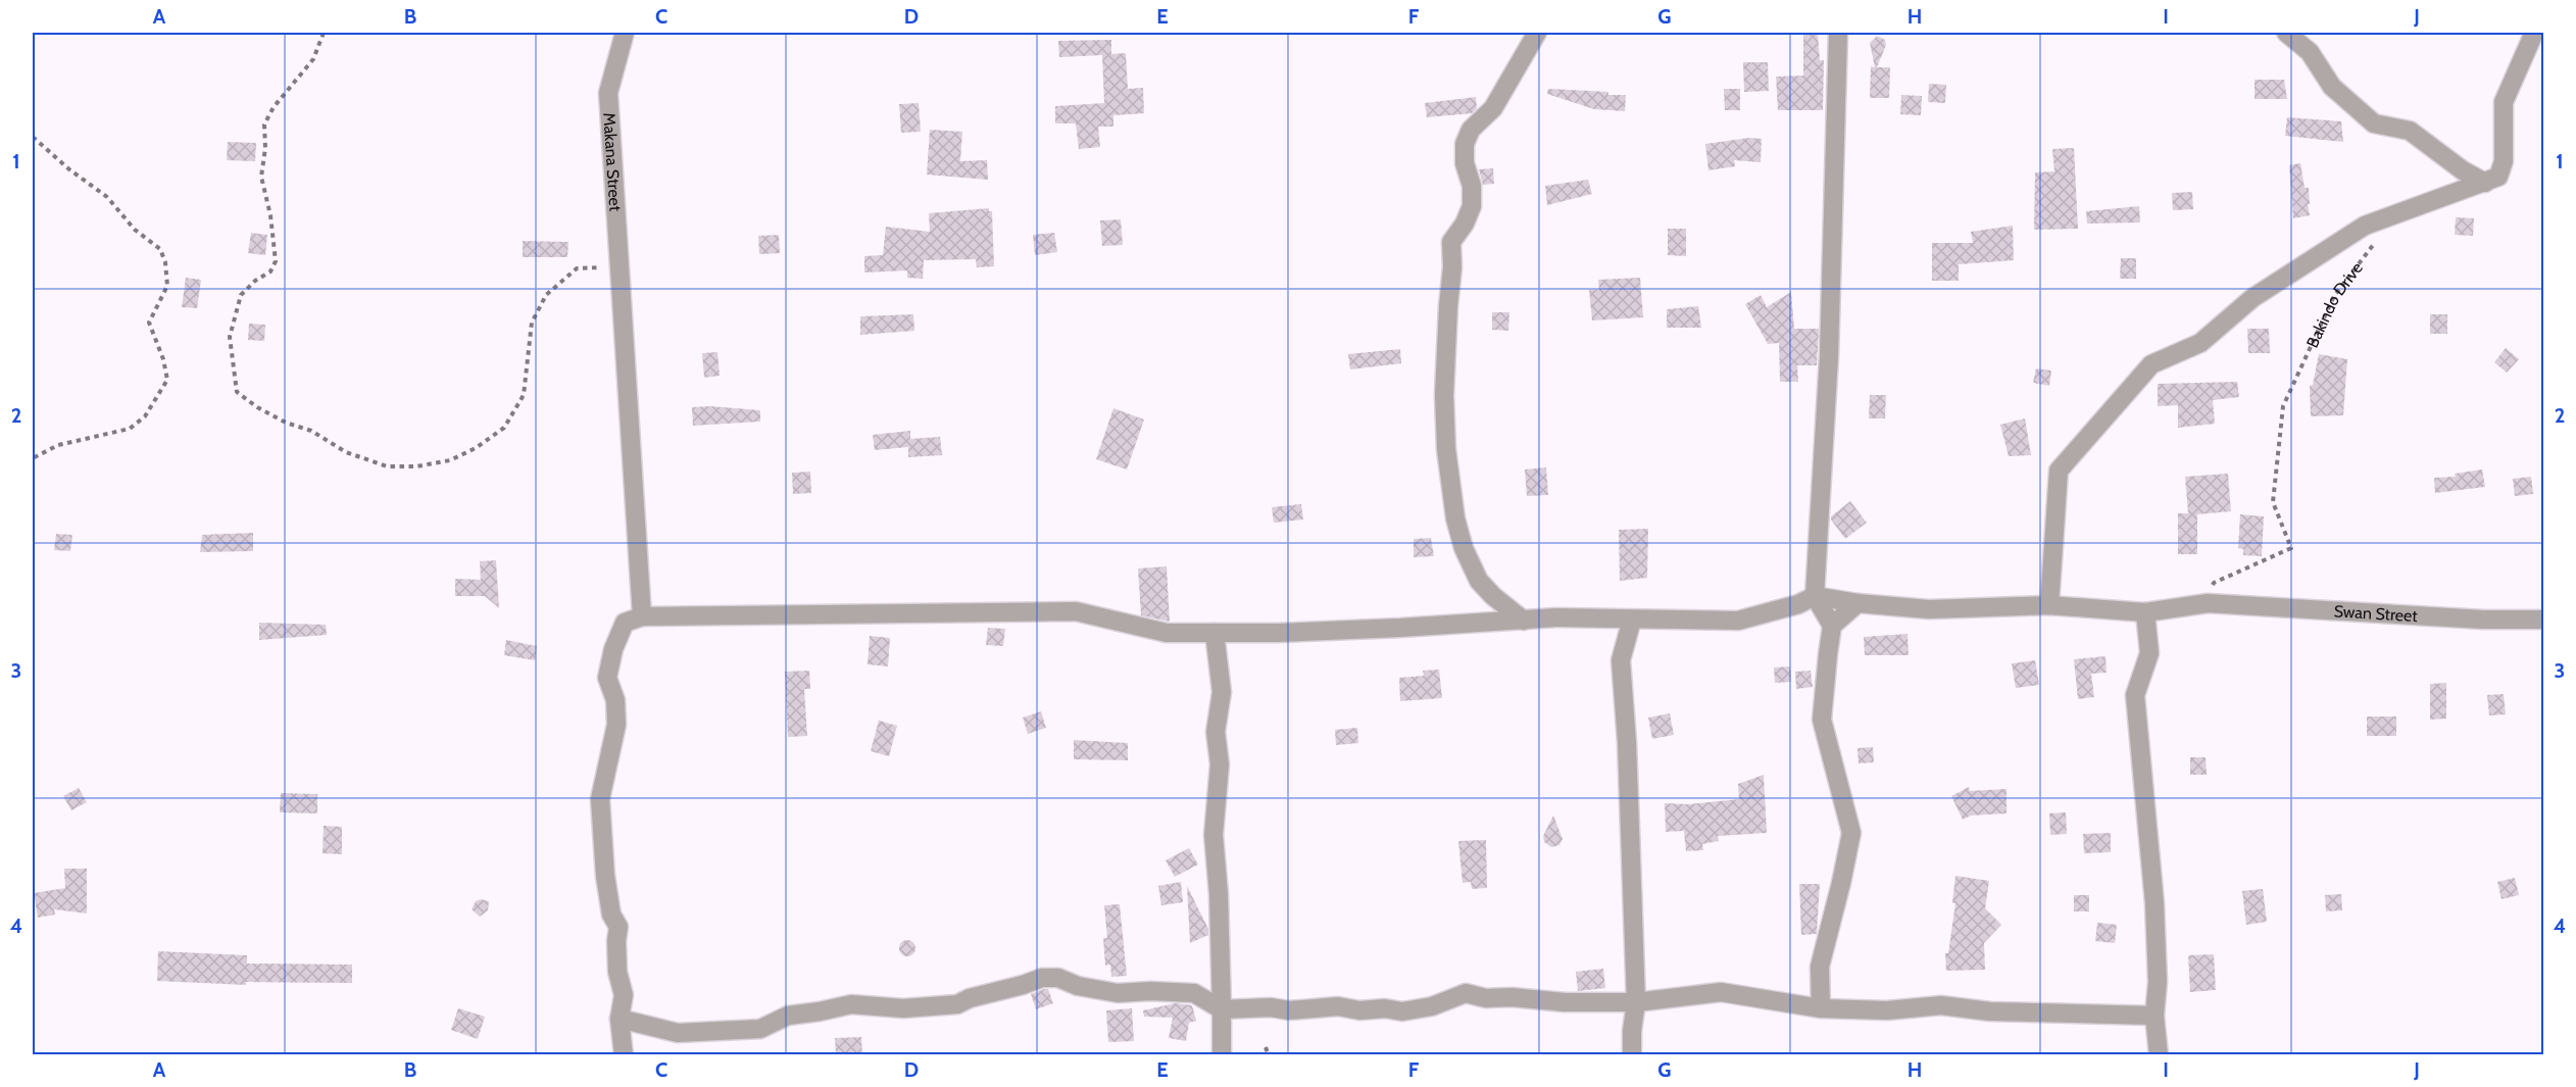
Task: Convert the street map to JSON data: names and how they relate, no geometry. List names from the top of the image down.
{
  "streets": {
    "street": ["Makana Street", "Swan Street"],
    "path": ["Bakindo Drive"]
  },
  "crossings": [
    ["Bakindo Drive", "Swan Street"]
  ],
  "grid": {
    "columns": [
      "A",
      "B",
      "C",
      "D",
      "E",
      "F",
      "G",
      "H",
      "I",
      "J"
    ],
    "rows": [
      "1",
      "2",
      "3",
      "4"
    ]
  }
}
